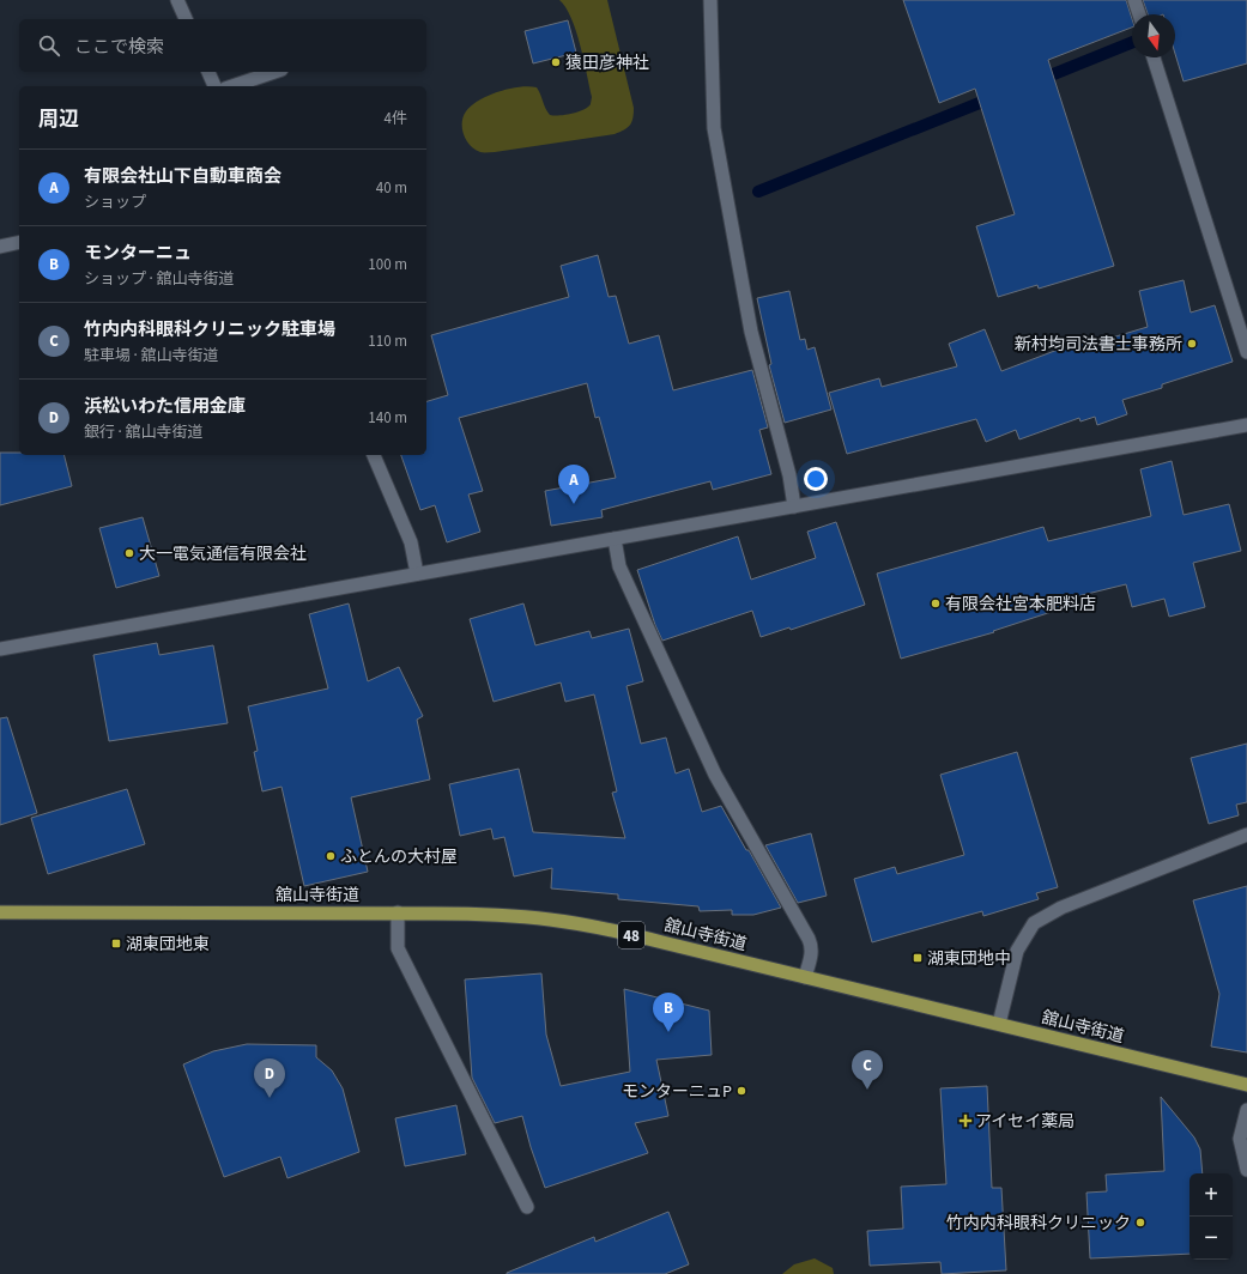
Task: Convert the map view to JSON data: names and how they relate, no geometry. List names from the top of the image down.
{
  "streets": {
    "main road": ["舘山寺街道", "48"]
  },
  "places": {
    "other": [
      "猿田彦神社",
      "新村均司法書士事務所",
      "大一電気通信有限会社",
      "有限会社宮本肥料店",
      "ふとんの大村屋",
      "モンターニュP",
      "竹内内科眼科クリニック"
    ],
    "transit": ["湖東団地東", "湖東団地中"],
    "health": ["アイセイ薬局"]
  },
  "north": "bottom",
  "page": {
    "search": "ここで検索",
    "heading": ["周辺", "4件"],
    "list": [
      {
        "mark": "A",
        "name": "有限会社山下自動車商会",
        "note": "ショップ",
        "value": "40 m"
      },
      {
        "mark": "B",
        "name": "モンターニュ",
        "note": "ショップ · 舘山寺街道",
        "value": "100 m"
      },
      {
        "mark": "C",
        "name": "竹内内科眼科クリニック駐車場",
        "note": "駐車場 · 舘山寺街道",
        "value": "110 m"
      },
      {
        "mark": "D",
        "name": "浜松いわた信用金庫",
        "note": "銀行 · 舘山寺街道",
        "value": "140 m"
      }
    ],
    "pins": [
      "A",
      "B",
      "C",
      "D"
    ],
    "map_buttons": ["+", "−"]
  }
}
